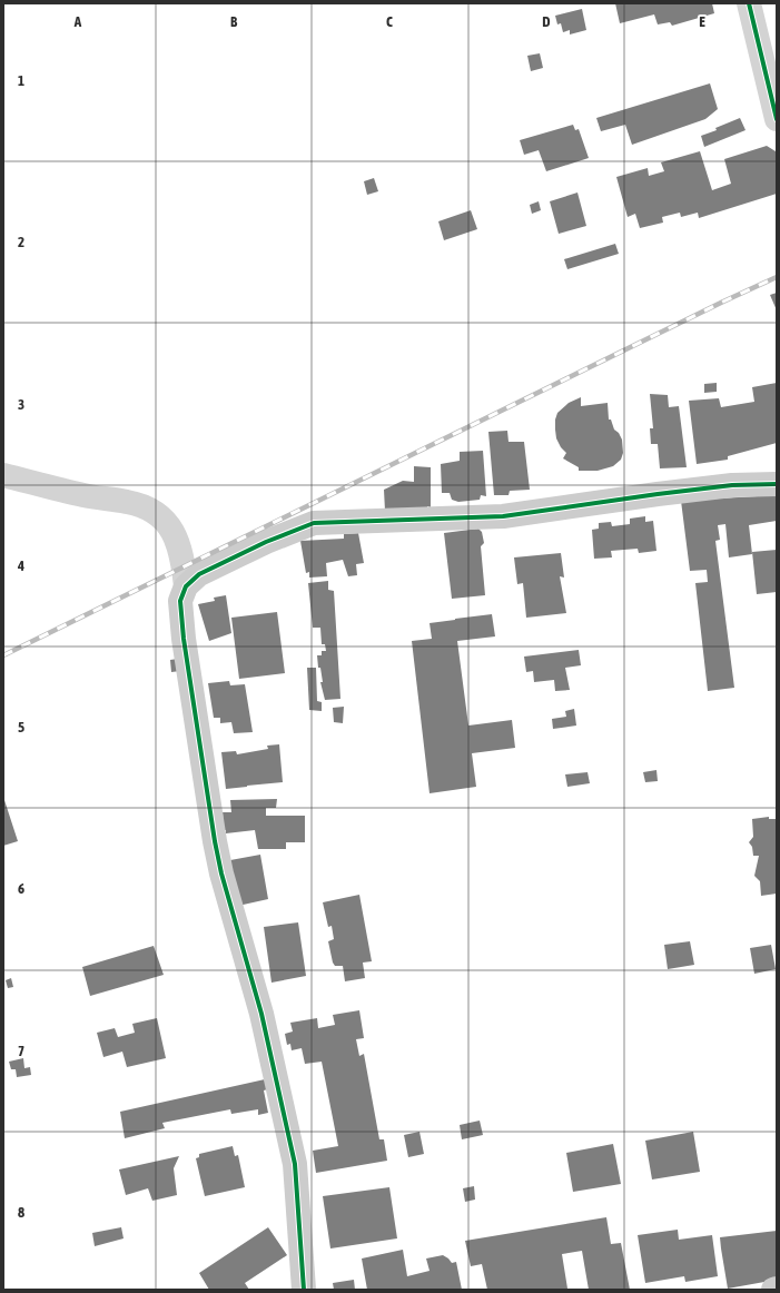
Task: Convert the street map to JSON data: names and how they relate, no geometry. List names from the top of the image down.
{
  "grid": {
    "columns": [
      "A",
      "B",
      "C",
      "D",
      "E"
    ],
    "rows": [
      "1",
      "2",
      "3",
      "4",
      "5",
      "6",
      "7",
      "8"
    ]
  }
}
